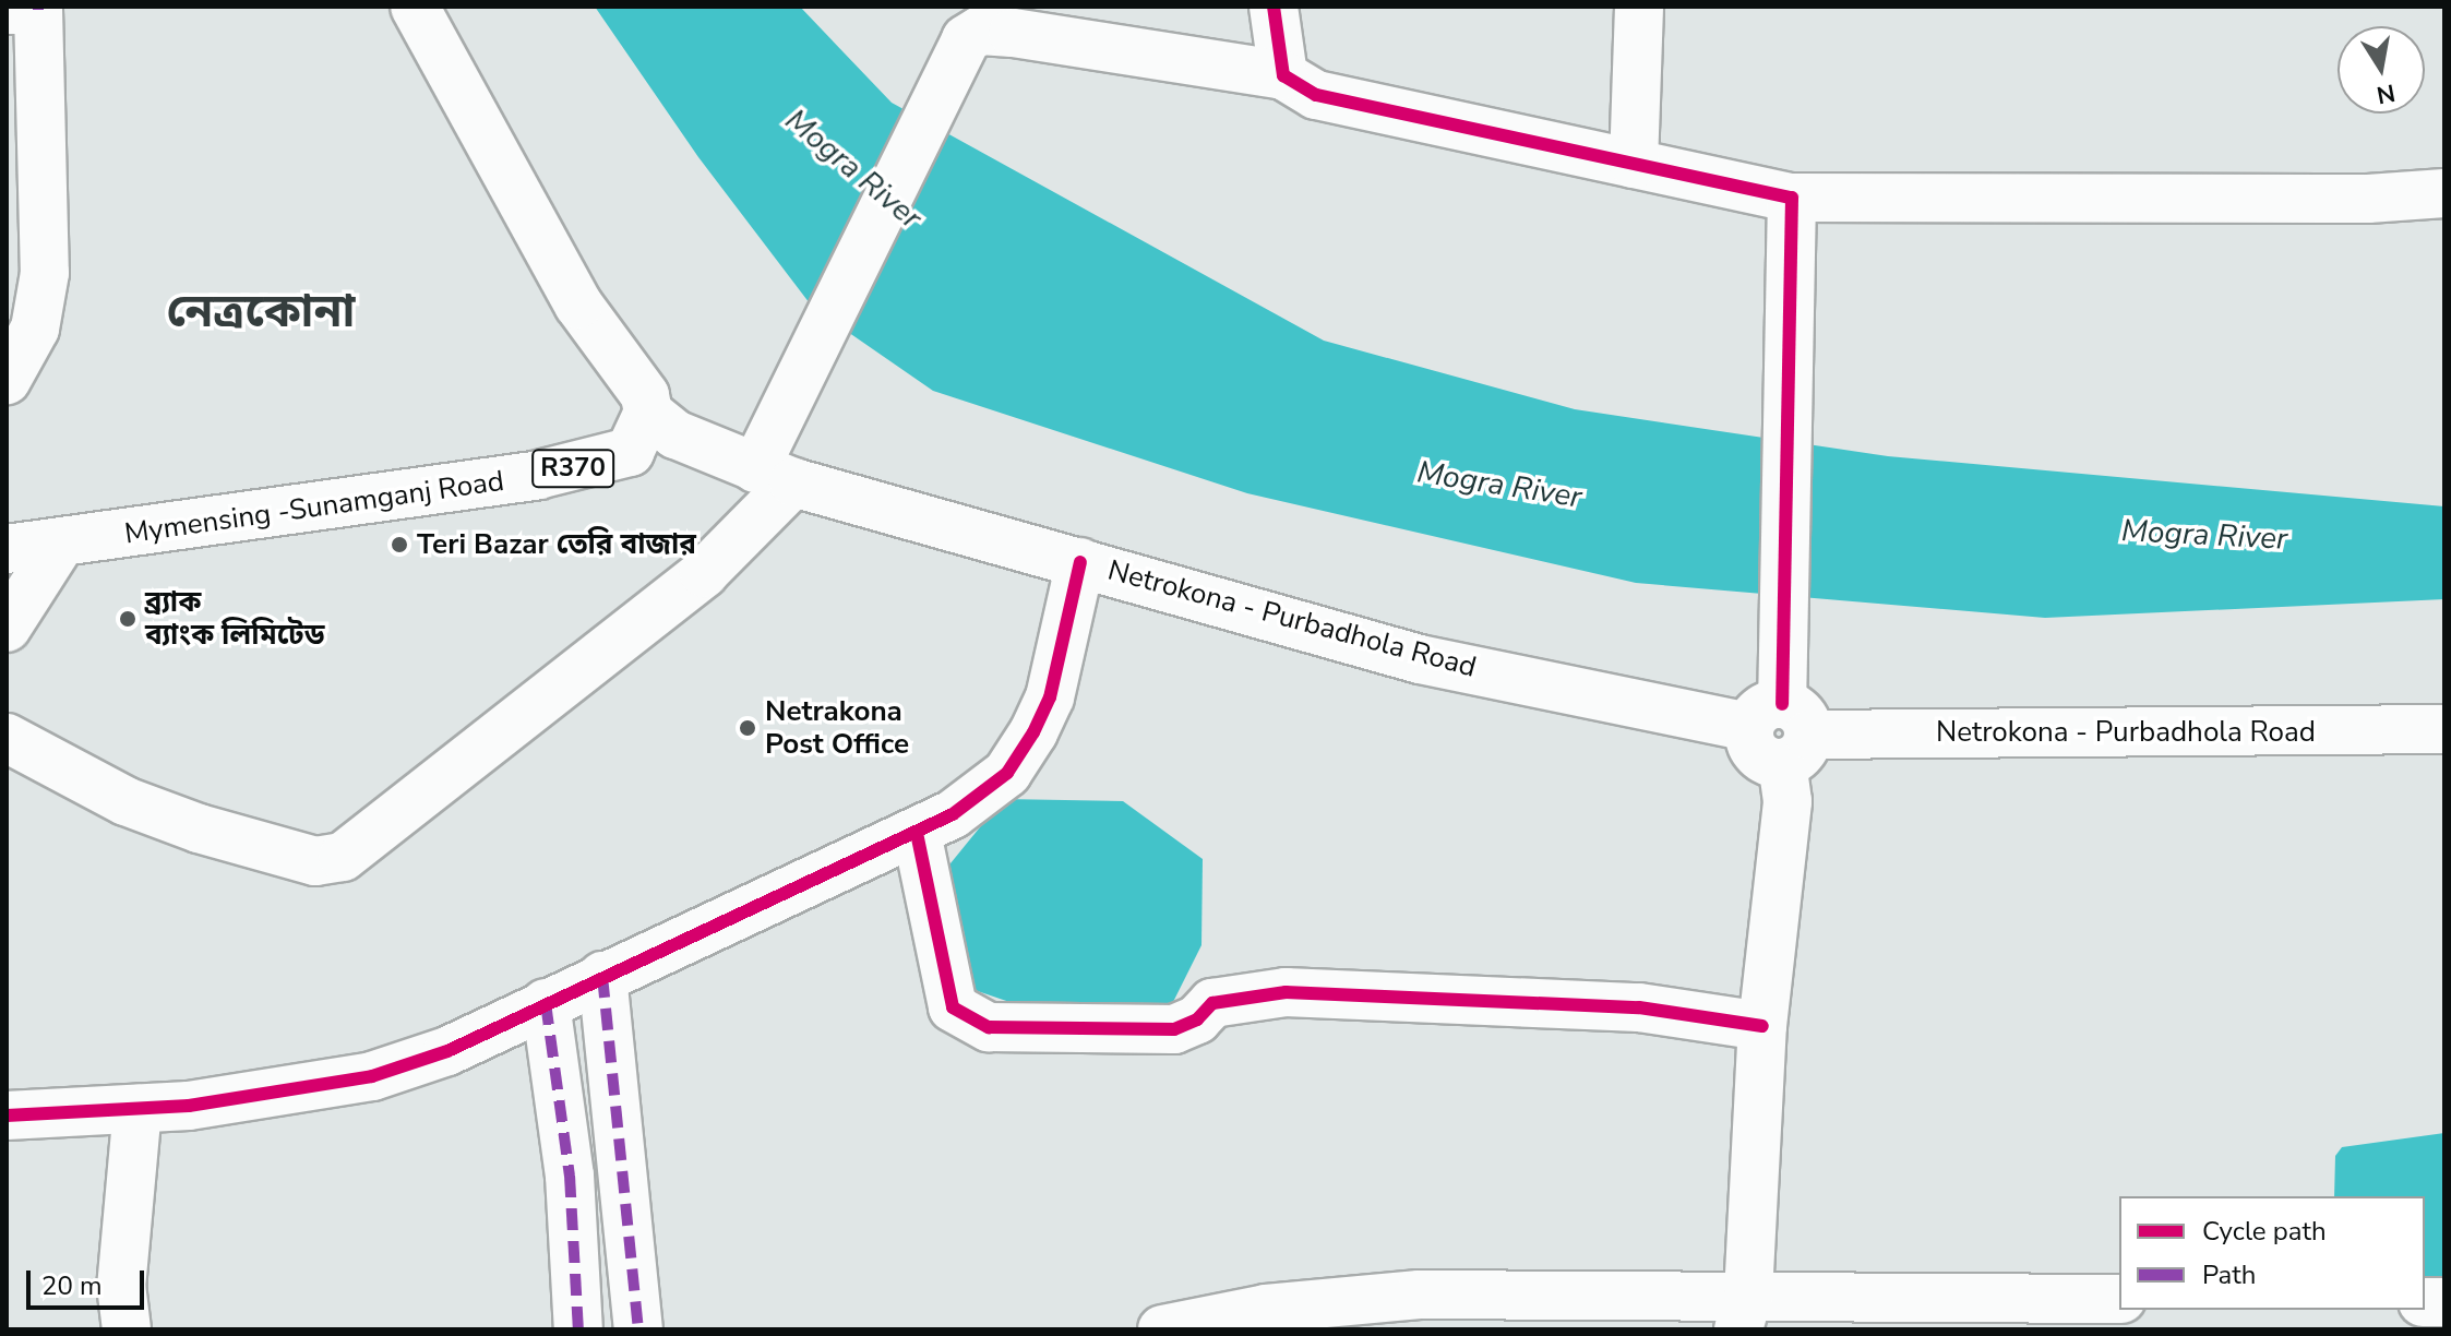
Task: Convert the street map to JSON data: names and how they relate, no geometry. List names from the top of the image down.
{
  "streets": {
    "street": ["R370", "Mymensing -Sunamganj Road", "Netrokona - Purbadhola Road"]
  },
  "crossings": [
    ["Mymensing -Sunamganj Road", "Netrokona - Purbadhola Road"]
  ],
  "districts": ["নেত্রকোনা"],
  "water": ["Mogra River"],
  "places": ["Teri Bazar তেরি বাজার", "ব্র্যাক ব্যাংক লিমিটেড", "Netrakona Post Office"],
  "legend": ["Cycle path", "Path"],
  "scale_bar": "20 m",
  "north": "bottom"
}
